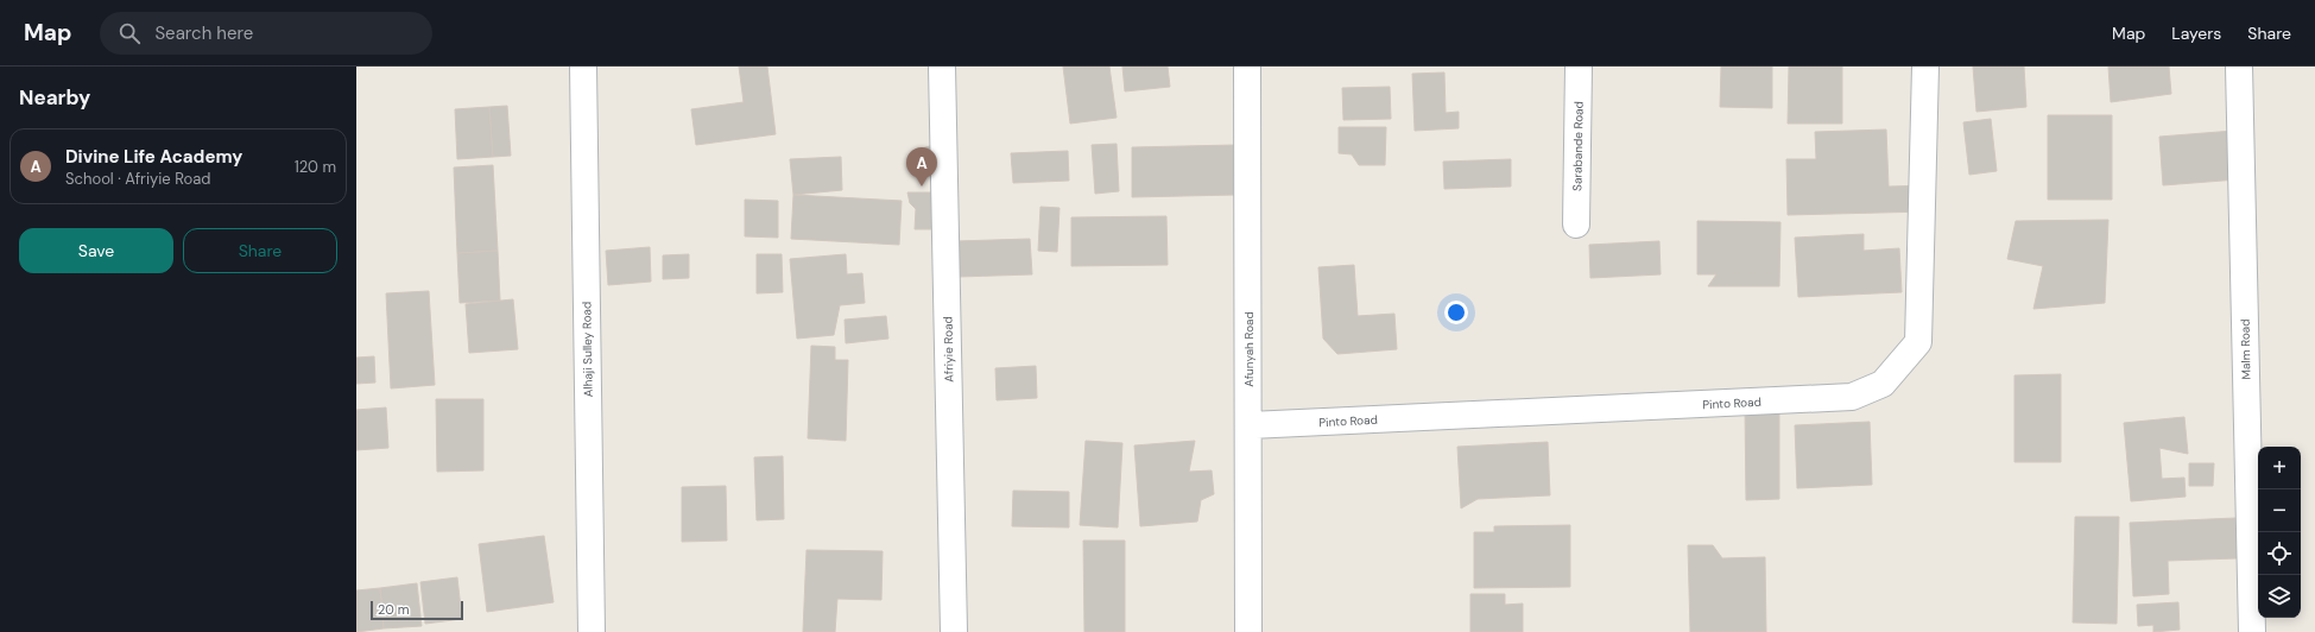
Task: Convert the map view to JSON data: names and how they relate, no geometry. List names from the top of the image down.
{
  "streets": {
    "street": [
      "Sarabande Road",
      "Alhaji Sulley Road",
      "Afriyie Road",
      "Afunyah Road",
      "Malm Road",
      "Pinto Road"
    ]
  },
  "crossings": [
    ["Afunyah Road", "Pinto Road"]
  ],
  "scale_bar": "20 m",
  "page": {
    "header": "Map",
    "search": "Search here",
    "nav": ["Map", "Layers", "Share"],
    "heading": "Nearby",
    "list": [
      {
        "mark": "A",
        "name": "Divine Life Academy",
        "note": "School · Afriyie Road",
        "value": "120 m"
      }
    ],
    "pins": "A",
    "buttons": ["Save", "Share"],
    "map_buttons": ["+", "−"],
    "scale": "20 m"
  }
}
